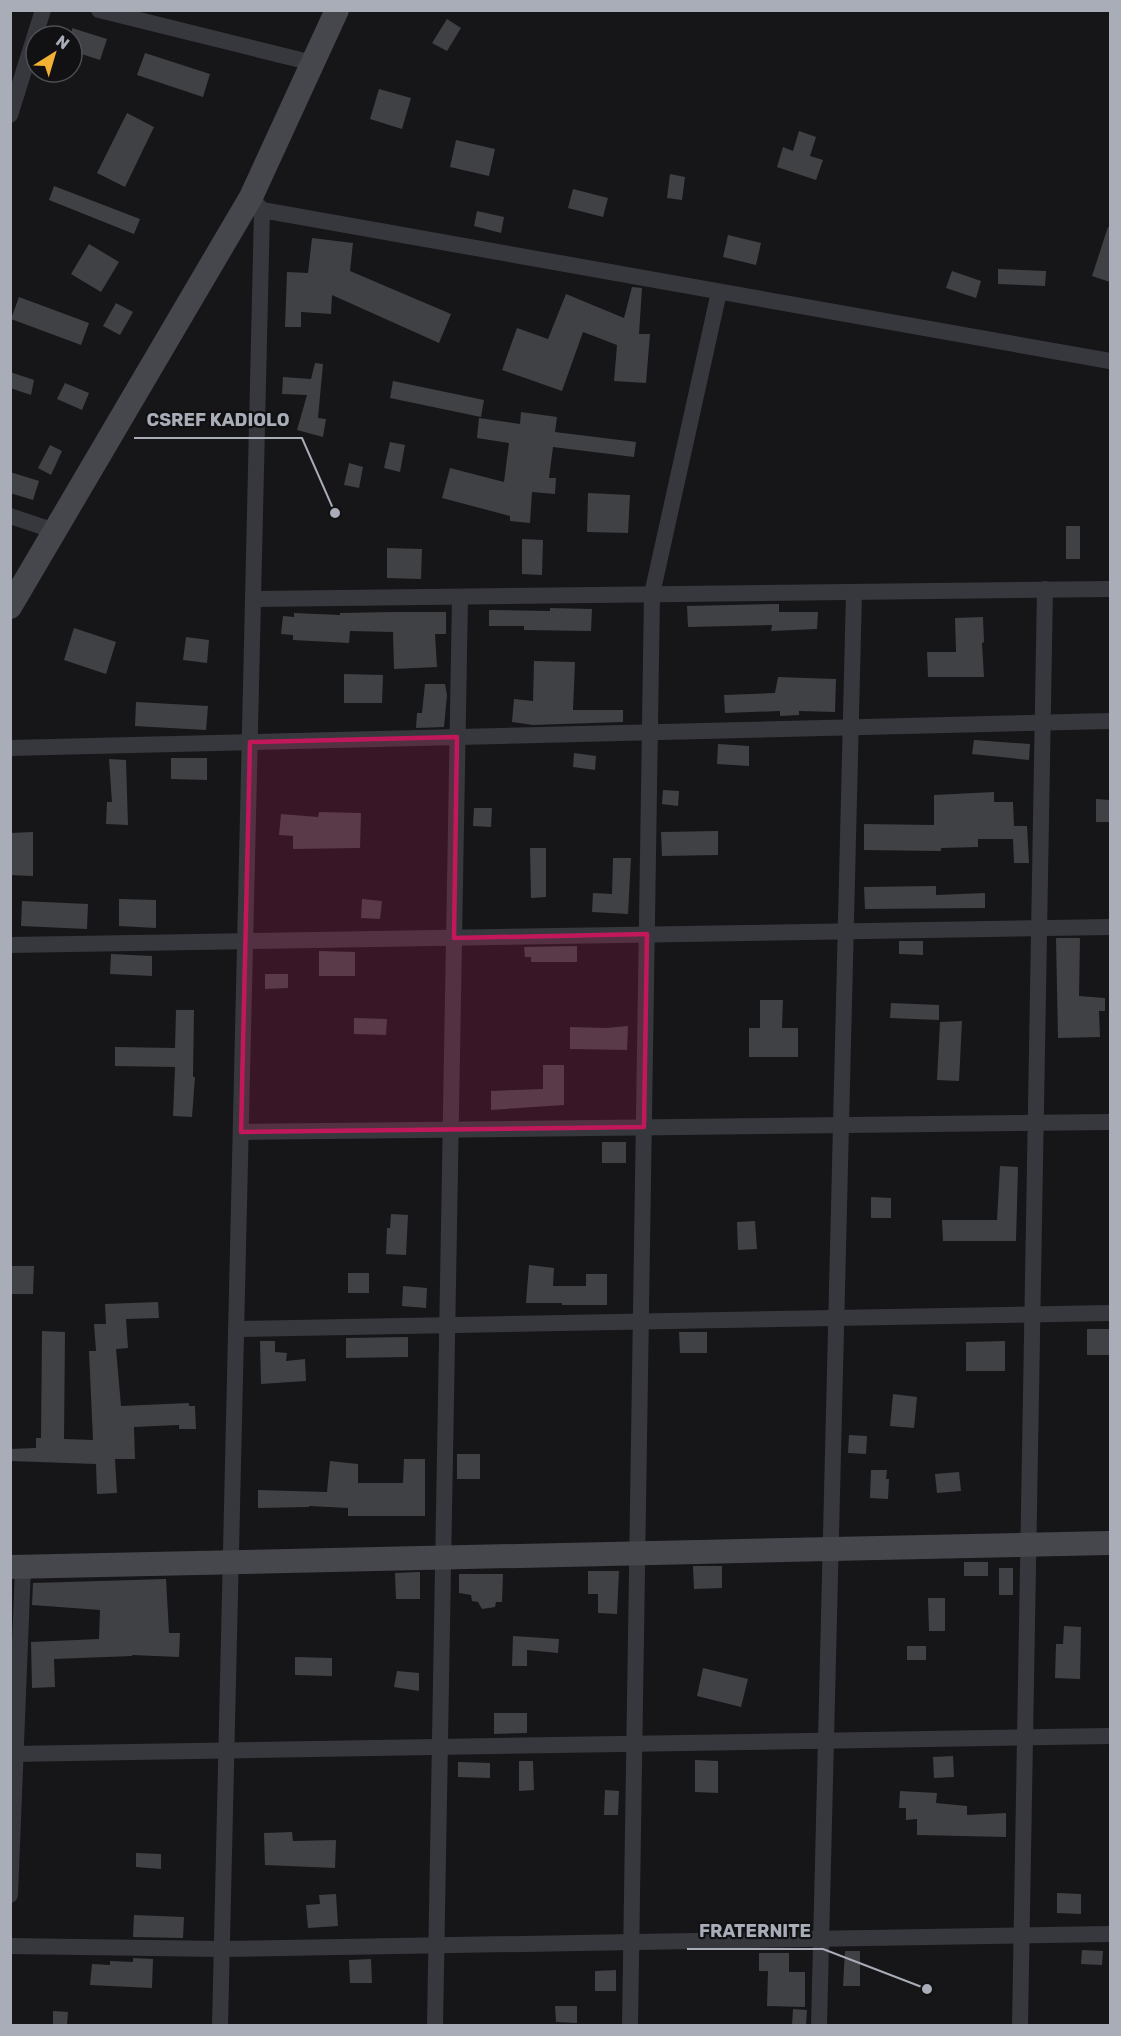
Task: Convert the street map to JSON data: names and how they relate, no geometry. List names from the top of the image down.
{
  "places": ["CSREF KADIOLO", "FRATERNITE"],
  "north": "top right"
}
